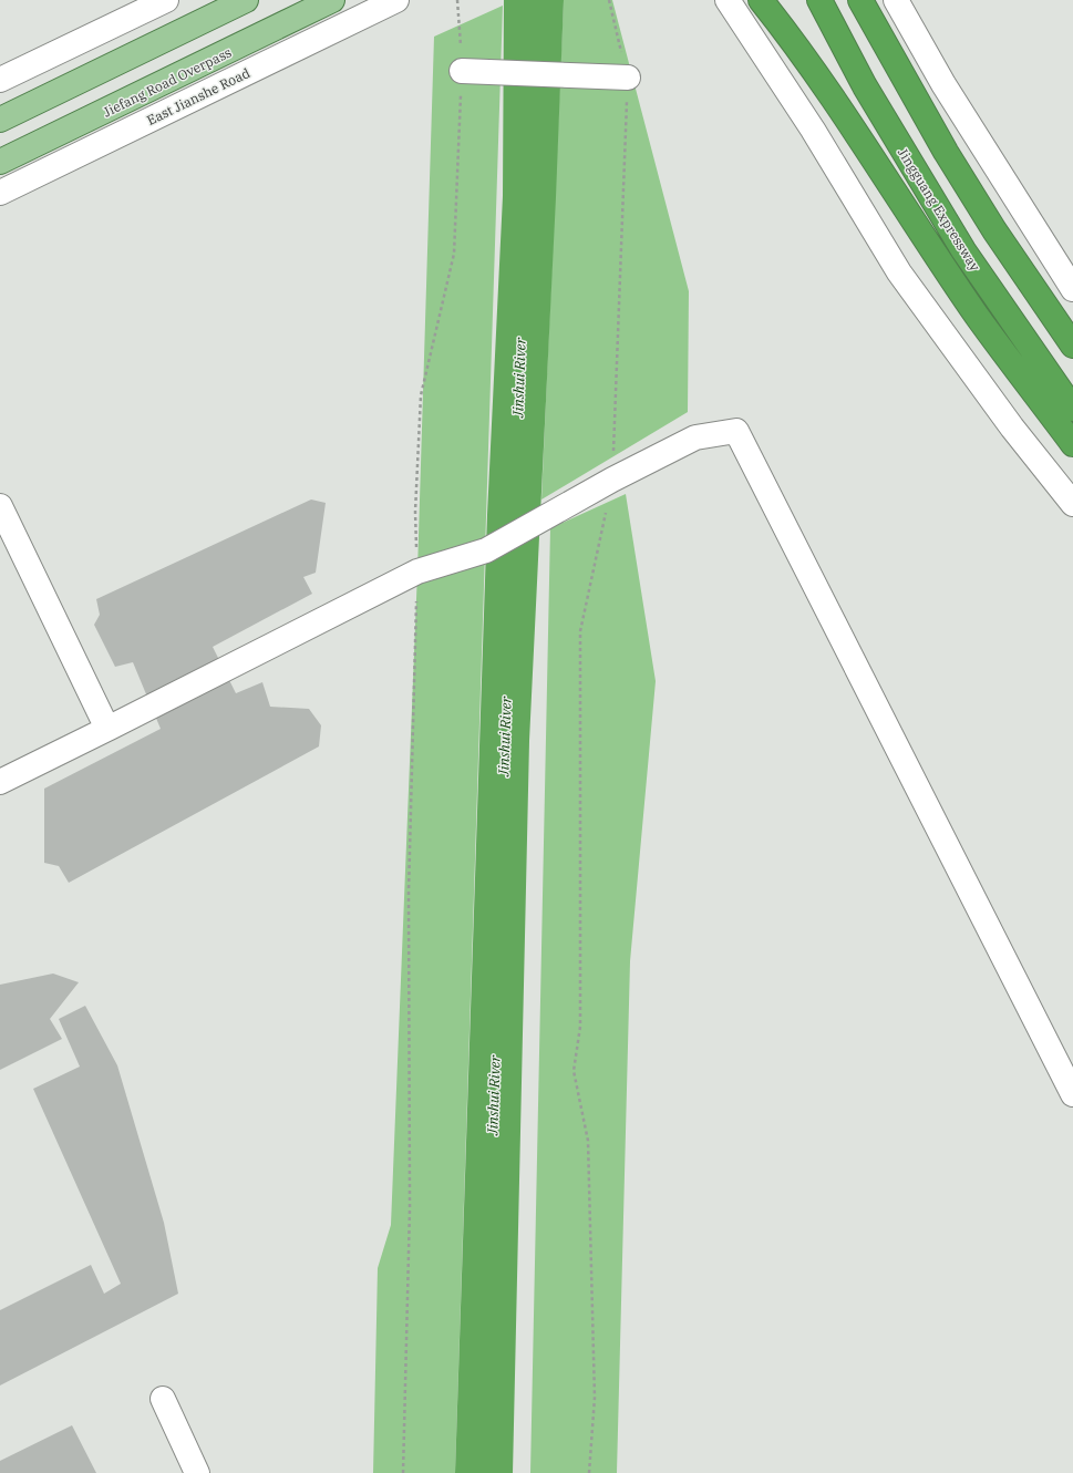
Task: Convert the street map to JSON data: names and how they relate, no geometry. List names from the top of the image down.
{
  "streets": {
    "highway": ["Jingguang Expressway"],
    "main road": ["Jiefang Road Overpass"],
    "street": ["East Jianshe Road"]
  },
  "water": ["Jinshui River"]
}
